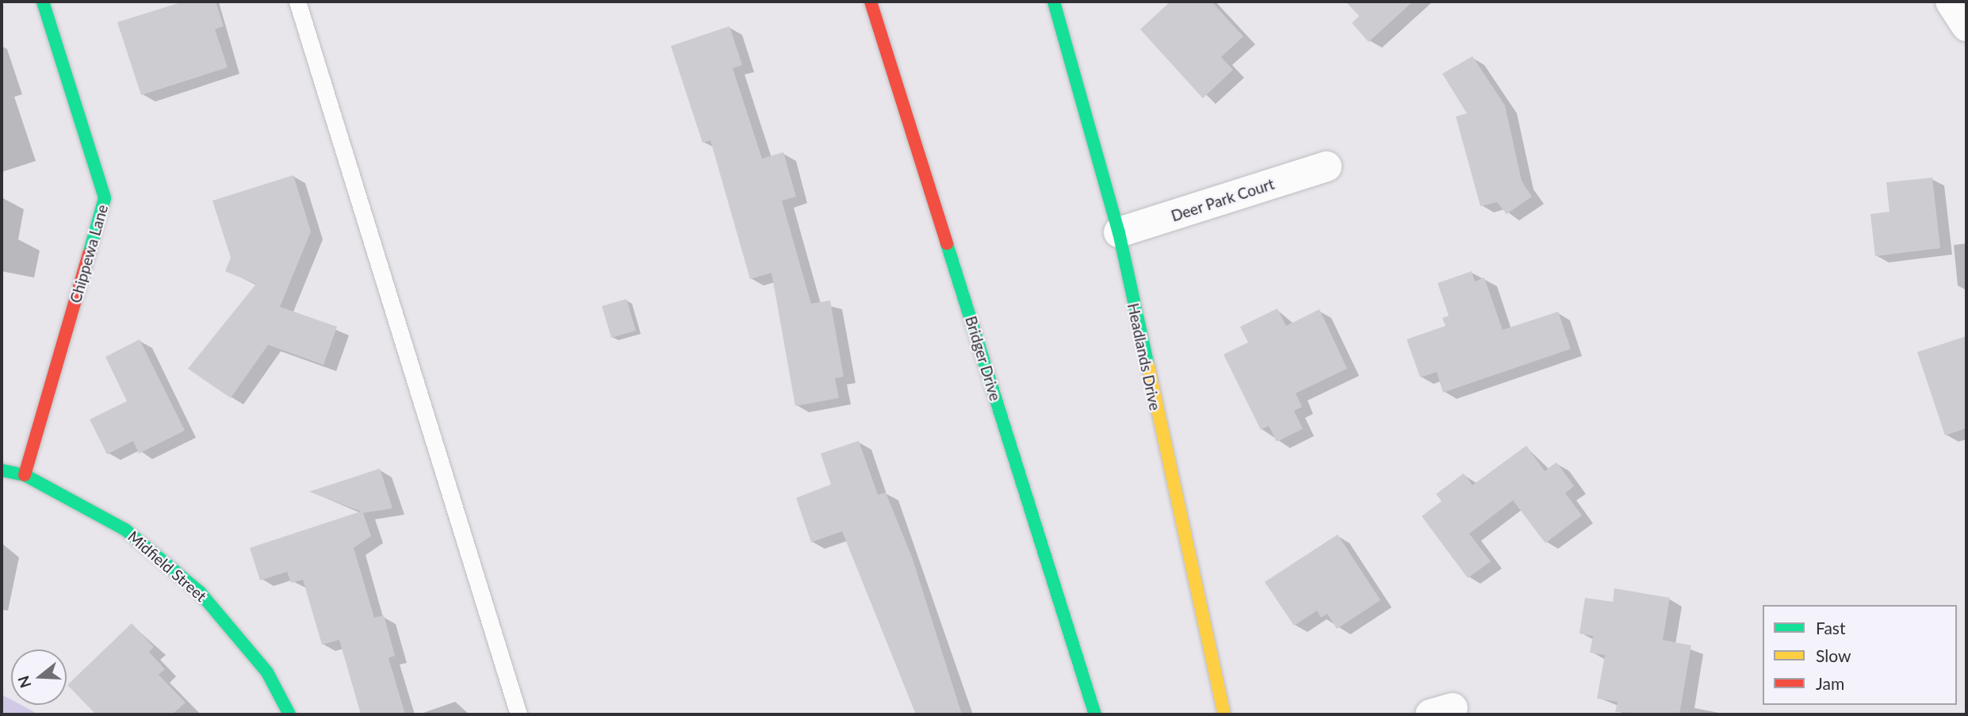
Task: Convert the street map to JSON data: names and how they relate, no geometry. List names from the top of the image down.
{
  "streets": {
    "street": [
      "Deer Park Court",
      "Chippewa Lane",
      "Headlands Drive",
      "Bridger Drive",
      "Midfield Street"
    ]
  },
  "crossings": [
    ["Deer Park Court", "Headlands Drive"],
    ["Chippewa Lane", "Midfield Street"]
  ],
  "legend": ["Fast", "Slow", "Jam"],
  "north": "left"
}
